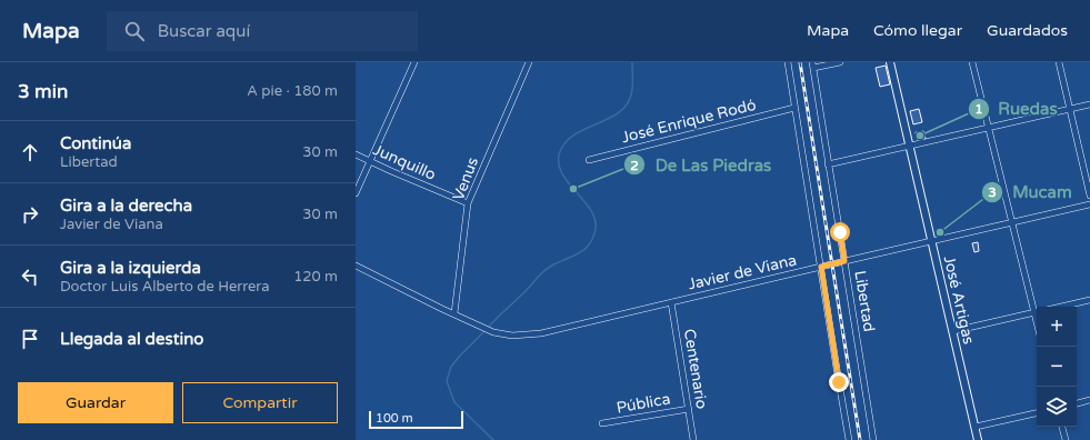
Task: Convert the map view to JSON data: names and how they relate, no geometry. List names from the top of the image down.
{
  "streets": {
    "street": [
      "José Enrique Rodó",
      "Junquillo",
      "Venus",
      "Javier de Viana",
      "José Artigas",
      "Libertad",
      "Centenario",
      "Pública"
    ]
  },
  "crossings": [
    ["Junquillo", "Venus"],
    ["Venus", "Javier de Viana"],
    ["Javier de Viana", "José Artigas"],
    ["Javier de Viana", "Libertad"],
    ["Javier de Viana", "Centenario"],
    ["Centenario", "Pública"]
  ],
  "places": ["Ruedas", "De Las Piedras", "Mucam"],
  "scale_bar": "100 m",
  "page": {
    "header": "Mapa",
    "search": "Buscar aquí",
    "nav": ["Mapa", "Cómo llegar", "Guardados"],
    "heading": ["3 min", "A pie · 180 m"],
    "list": [
      ["Continúa", "Libertad", "30 m"],
      ["Gira a la derecha", "Javier de Viana", "30 m"],
      ["Gira a la izquierda", "Doctor Luis Alberto de Herrera", "120 m"],
      "Llegada al destino"
    ],
    "map_buttons": ["+", "−"],
    "buttons": ["Guardar", "Compartir"],
    "scale": "100 m"
  }
}
